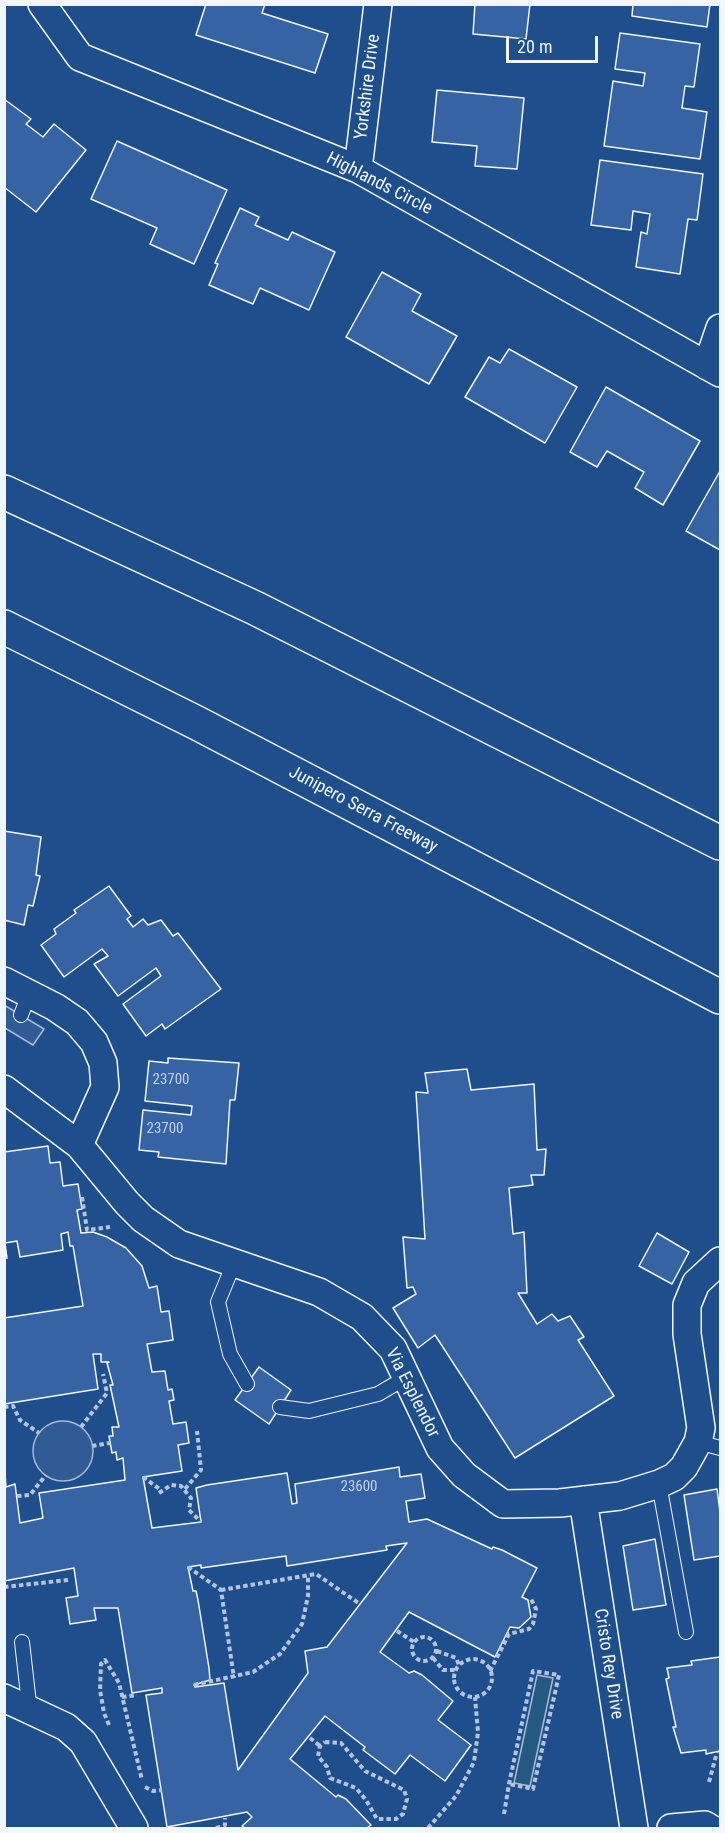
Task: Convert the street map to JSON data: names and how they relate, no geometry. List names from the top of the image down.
{
  "streets": {
    "highway": ["Junipero Serra Freeway"],
    "street": [
      "Yorkshire Drive",
      "Highlands Circle",
      "Via Esplendor",
      "Cristo Rey Drive"
    ]
  },
  "crossings": [
    ["Yorkshire Drive", "Highlands Circle"],
    ["Via Esplendor", "Cristo Rey Drive"]
  ],
  "house_numbers": ["23700", "23700", "23600"],
  "scale_bar": "20 m"
}
